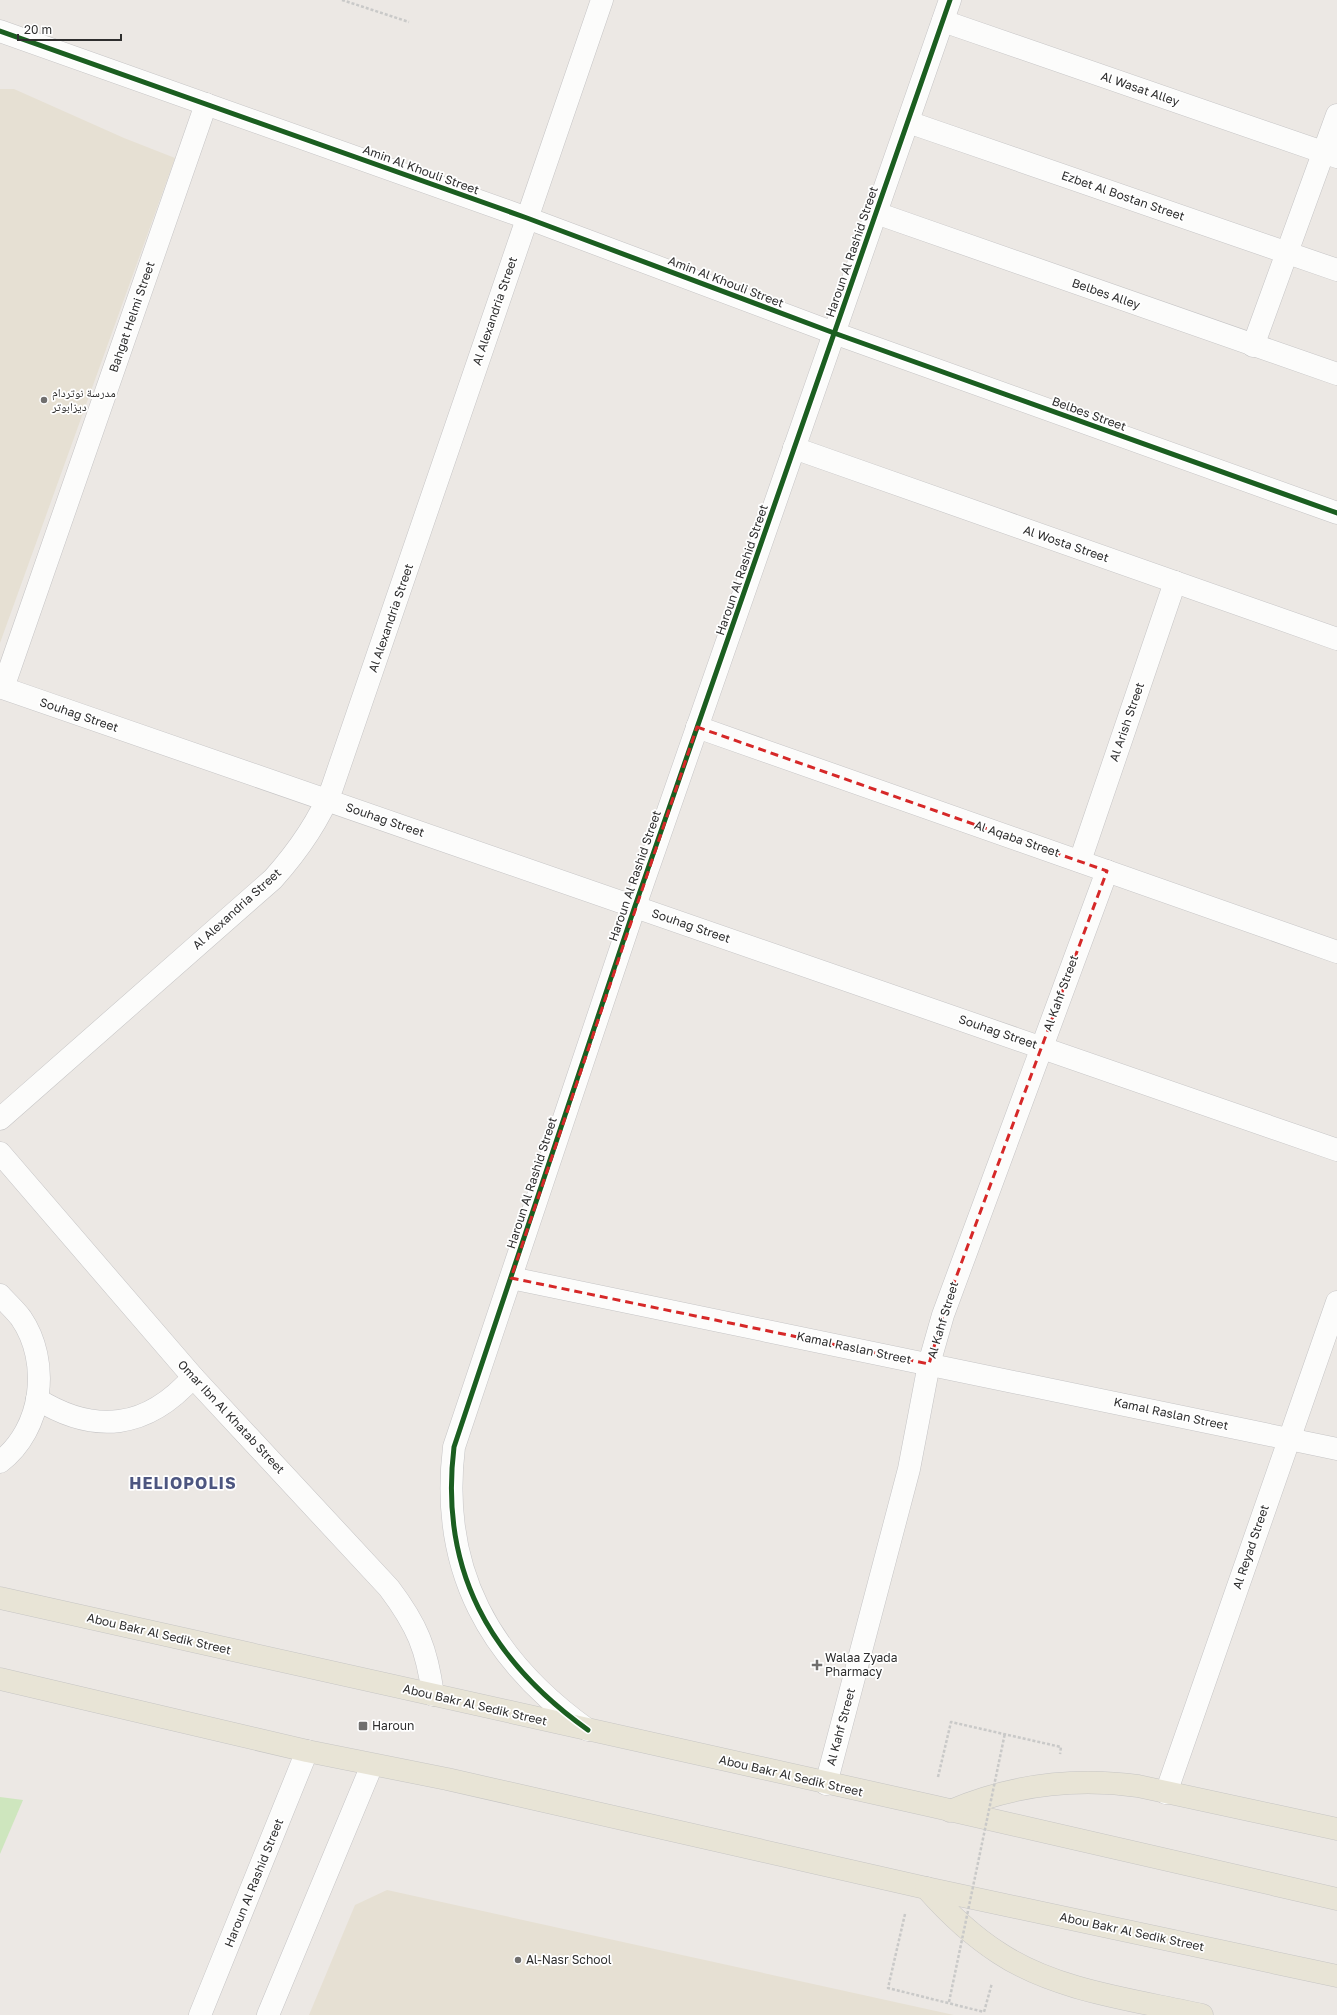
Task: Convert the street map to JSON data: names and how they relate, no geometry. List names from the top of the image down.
{
  "streets": {
    "main road": ["Abou Bakr Al Sedik Street"],
    "street": [
      "Al Wasat Alley",
      "Amin Al Khouli Street",
      "Ezbet Al Bostan Street",
      "Haroun Al Rashid Street",
      "Belbes Alley",
      "Al Alexandria Street",
      "Bahgat Helmi Street",
      "Belbes Street",
      "Al Wosta Street",
      "Souhag Street",
      "Al Arish Street",
      "Al Aqaba Street",
      "Al Kahf Street",
      "Kamal Raslan Street",
      "Omar Ibn Al Khatab Street",
      "Al Reyad Street"
    ]
  },
  "crossings": [
    ["Al Wasat Alley", "Haroun Al Rashid Street"],
    ["Amin Al Khouli Street", "Haroun Al Rashid Street"],
    ["Amin Al Khouli Street", "Al Alexandria Street"],
    ["Amin Al Khouli Street", "Bahgat Helmi Street"],
    ["Amin Al Khouli Street", "Belbes Street"],
    ["Ezbet Al Bostan Street", "Haroun Al Rashid Street"],
    ["Haroun Al Rashid Street", "Belbes Alley"],
    ["Haroun Al Rashid Street", "Belbes Street"],
    ["Haroun Al Rashid Street", "Al Wosta Street"],
    ["Haroun Al Rashid Street", "Souhag Street"],
    ["Haroun Al Rashid Street", "Al Aqaba Street"],
    ["Haroun Al Rashid Street", "Kamal Raslan Street"],
    ["Haroun Al Rashid Street", "Abou Bakr Al Sedik Street"],
    ["Al Alexandria Street", "Souhag Street"],
    ["Bahgat Helmi Street", "Souhag Street"],
    ["Al Wosta Street", "Al Arish Street"],
    ["Souhag Street", "Al Kahf Street"],
    ["Al Arish Street", "Al Aqaba Street"],
    ["Al Aqaba Street", "Al Kahf Street"],
    ["Al Kahf Street", "Kamal Raslan Street"],
    ["Al Kahf Street", "Abou Bakr Al Sedik Street"],
    ["Kamal Raslan Street", "Al Reyad Street"],
    ["Omar Ibn Al Khatab Street", "Abou Bakr Al Sedik Street"]
  ],
  "districts": ["HELIOPOLIS"],
  "places": {
    "other": ["مدرسة نوتردام ديزابوتر", "Al-Nasr School"],
    "health": ["Walaa Zyada Pharmacy"],
    "transit": ["Haroun"]
  },
  "scale_bar": "20 m"
}
